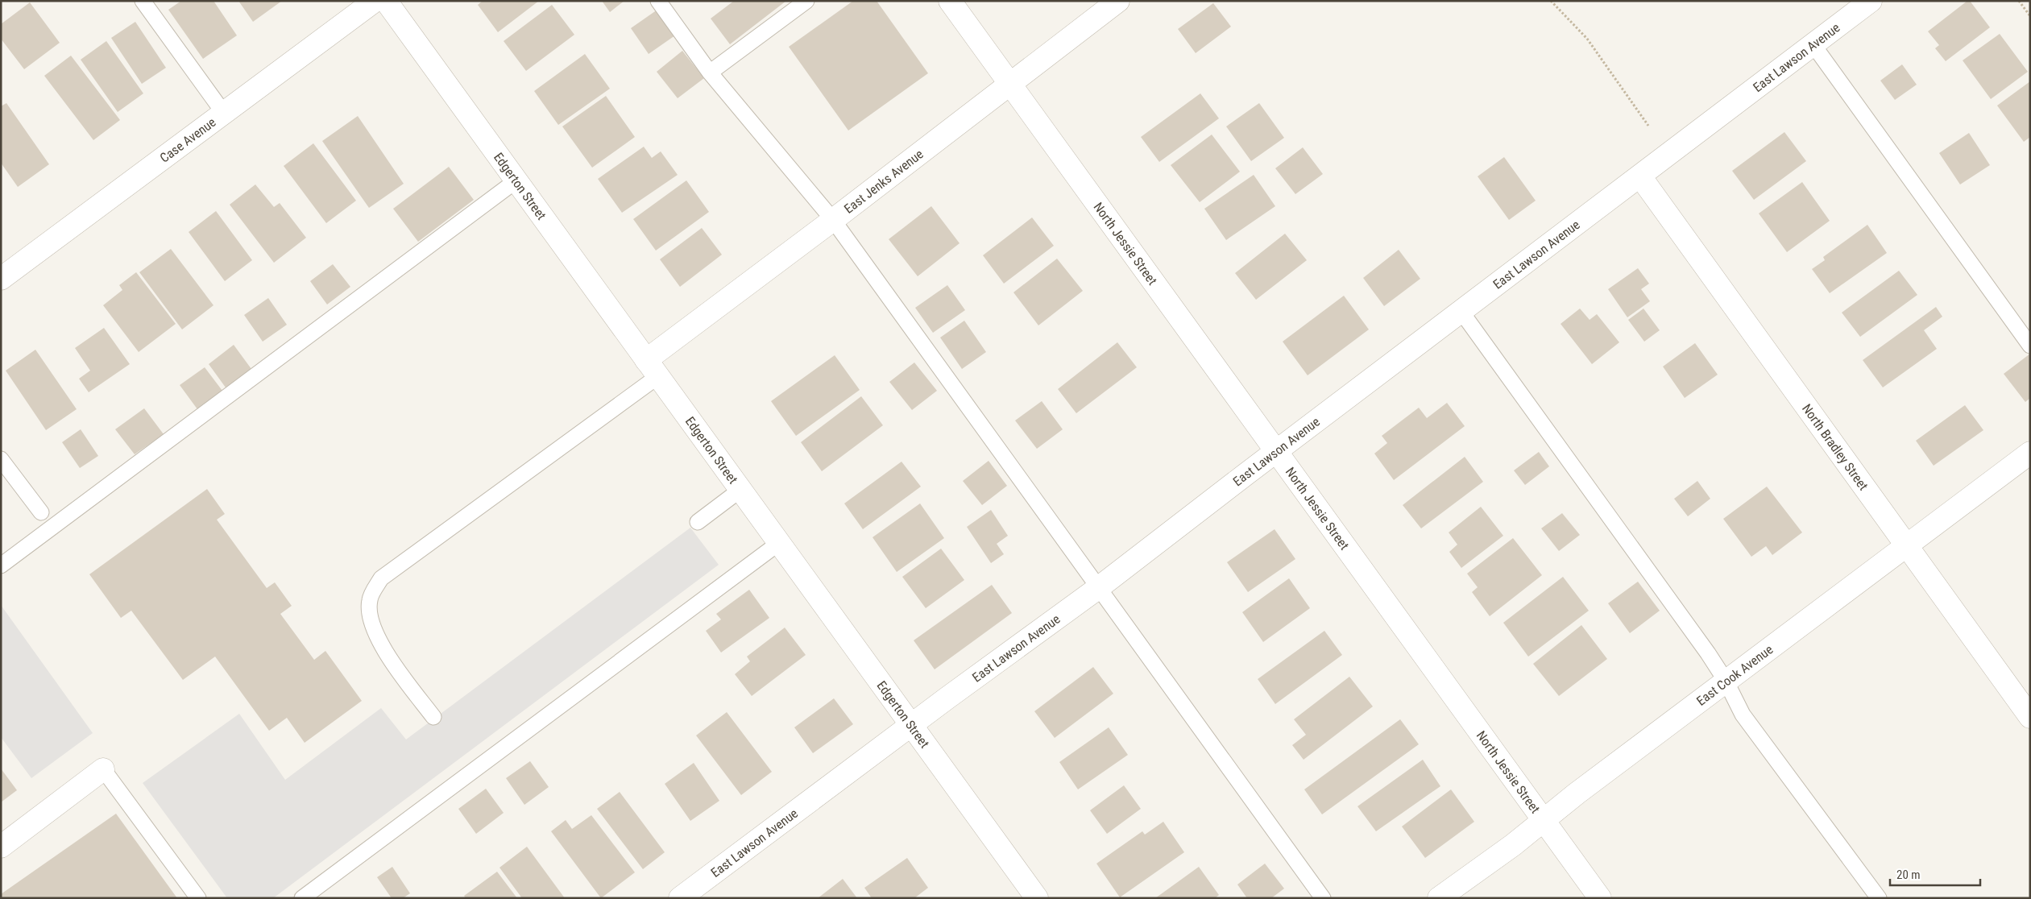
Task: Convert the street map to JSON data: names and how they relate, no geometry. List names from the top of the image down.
{
  "streets": {
    "street": [
      "East Lawson Avenue",
      "Case Avenue",
      "East Jenks Avenue",
      "Edgerton Street",
      "North Jessie Street",
      "North Bradley Street",
      "East Cook Avenue"
    ]
  },
  "crossings": [
    ["East Lawson Avenue", "Edgerton Street"],
    ["East Lawson Avenue", "North Jessie Street"],
    ["East Lawson Avenue", "North Bradley Street"],
    ["East Jenks Avenue", "Edgerton Street"],
    ["East Jenks Avenue", "North Jessie Street"],
    ["North Jessie Street", "East Cook Avenue"],
    ["North Bradley Street", "East Cook Avenue"]
  ],
  "scale_bar": "20 m"
}
